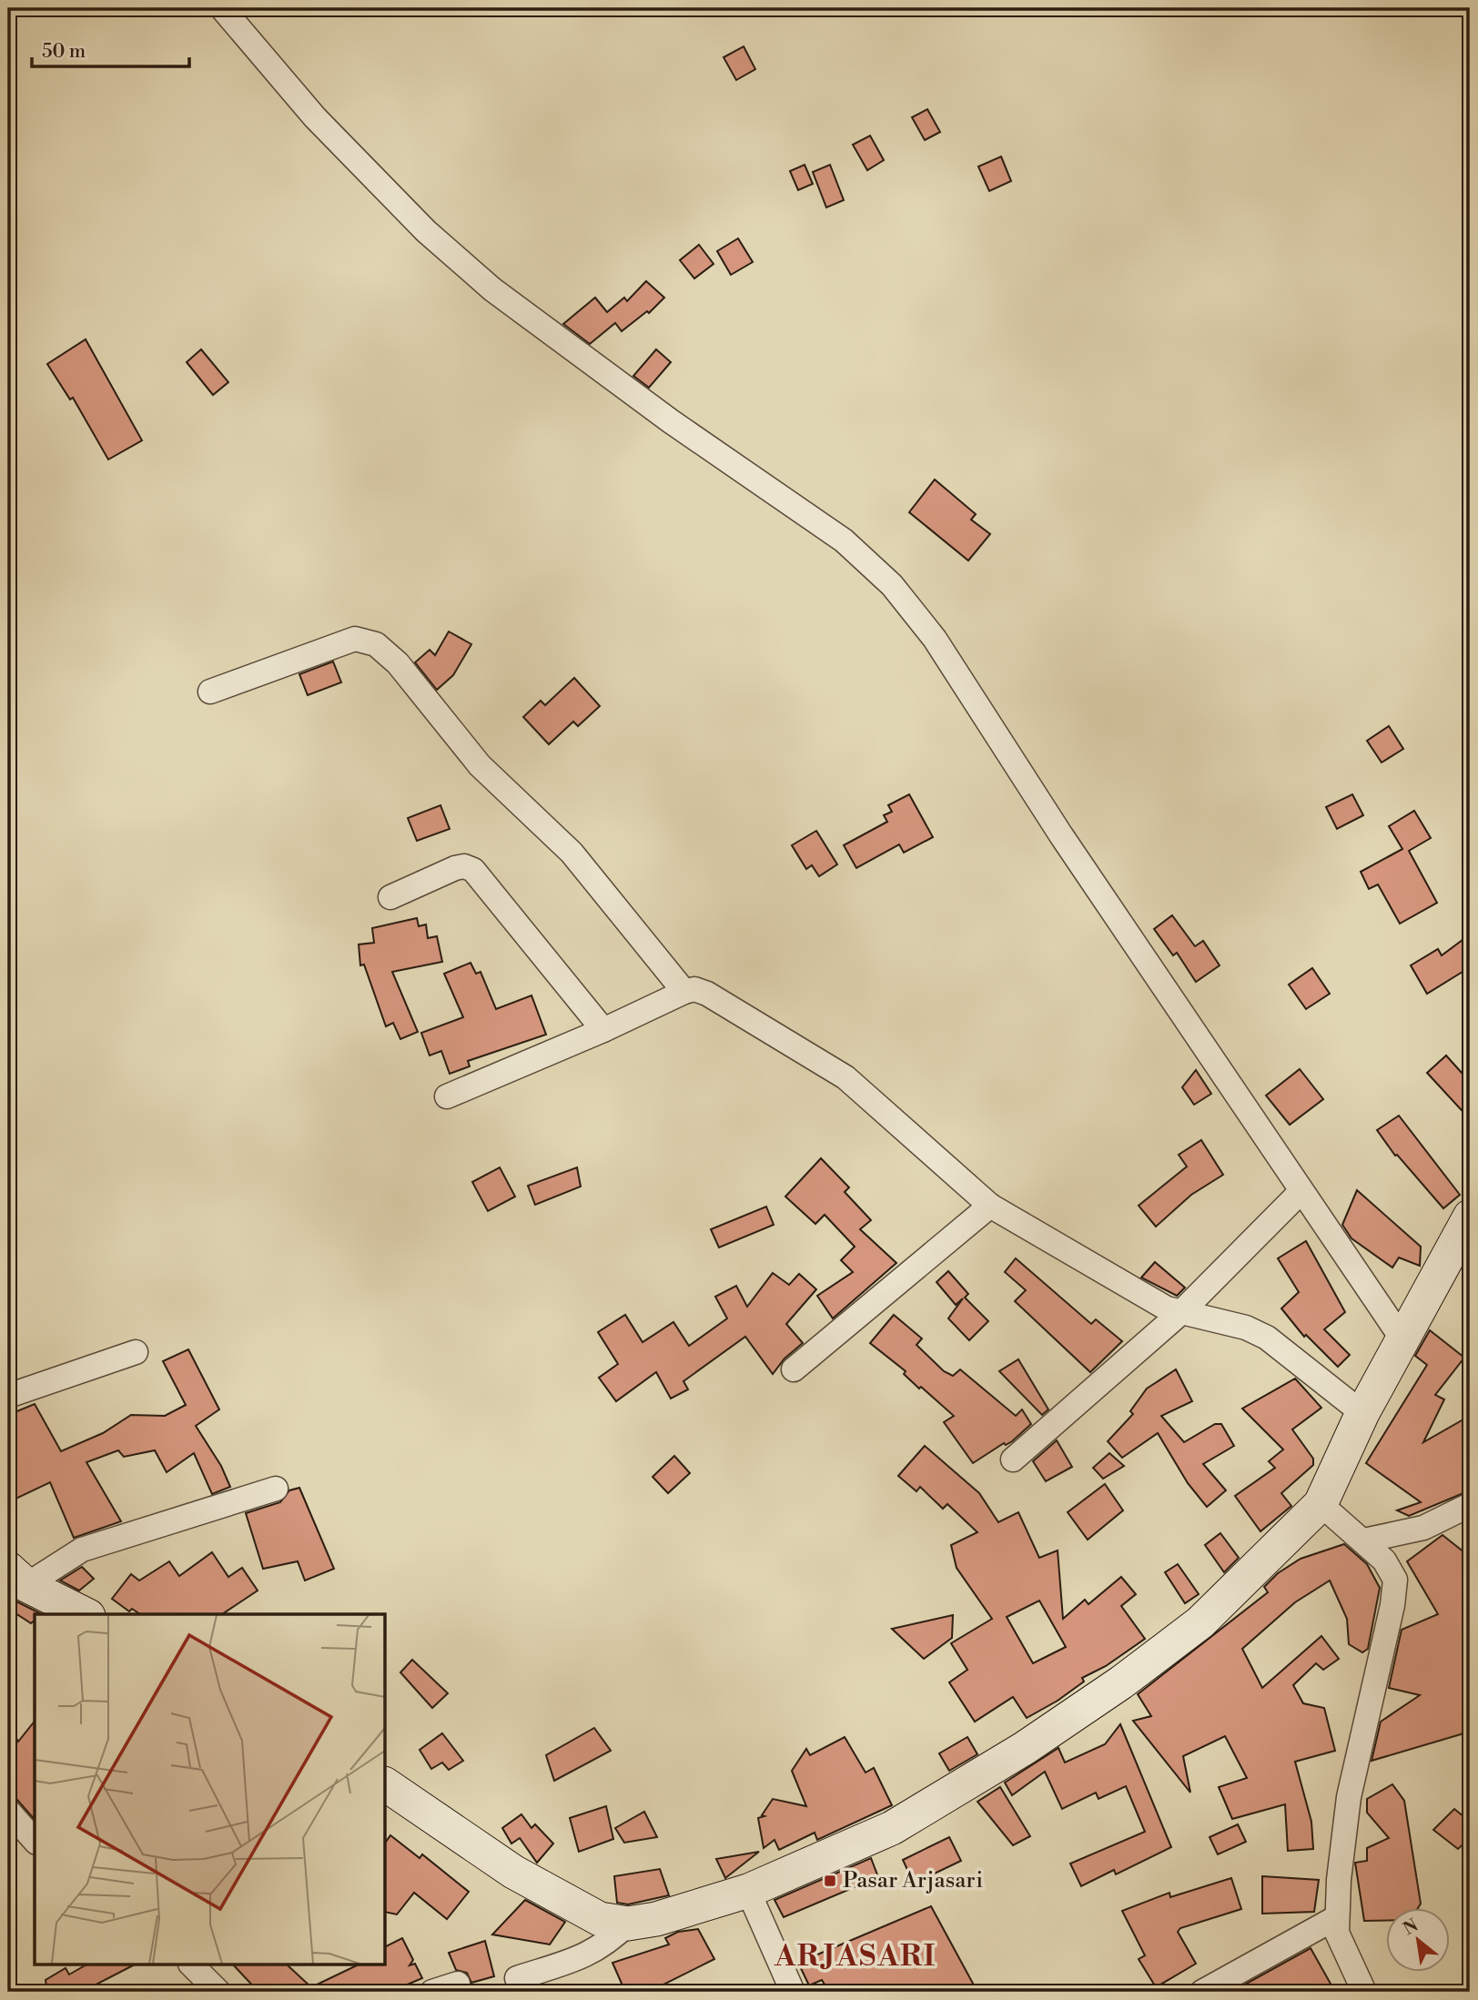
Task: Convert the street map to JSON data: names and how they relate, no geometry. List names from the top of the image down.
{
  "districts": ["ARJASARI"],
  "places": {
    "transit": ["Pasar Arjasari"]
  },
  "scale_bar": "50 m",
  "north": "top left"
}
